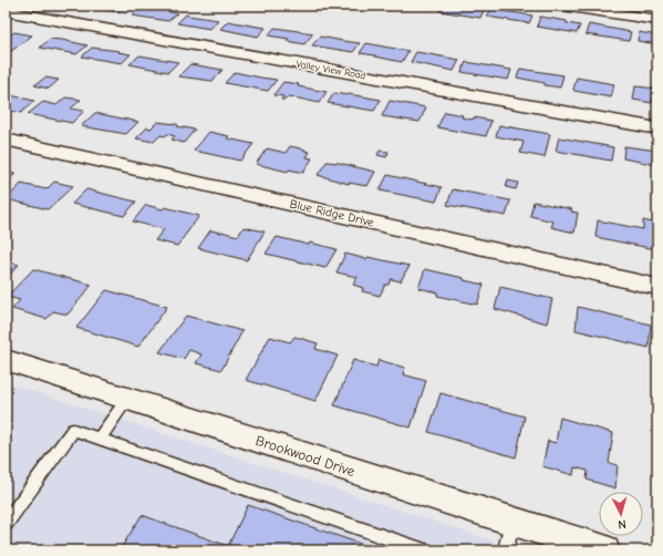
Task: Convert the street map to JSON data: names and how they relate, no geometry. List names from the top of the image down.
{
  "streets": {
    "street": ["Valley View Road", "Blue Ridge Drive", "Brookwood Drive"]
  },
  "north": "bottom"
}
